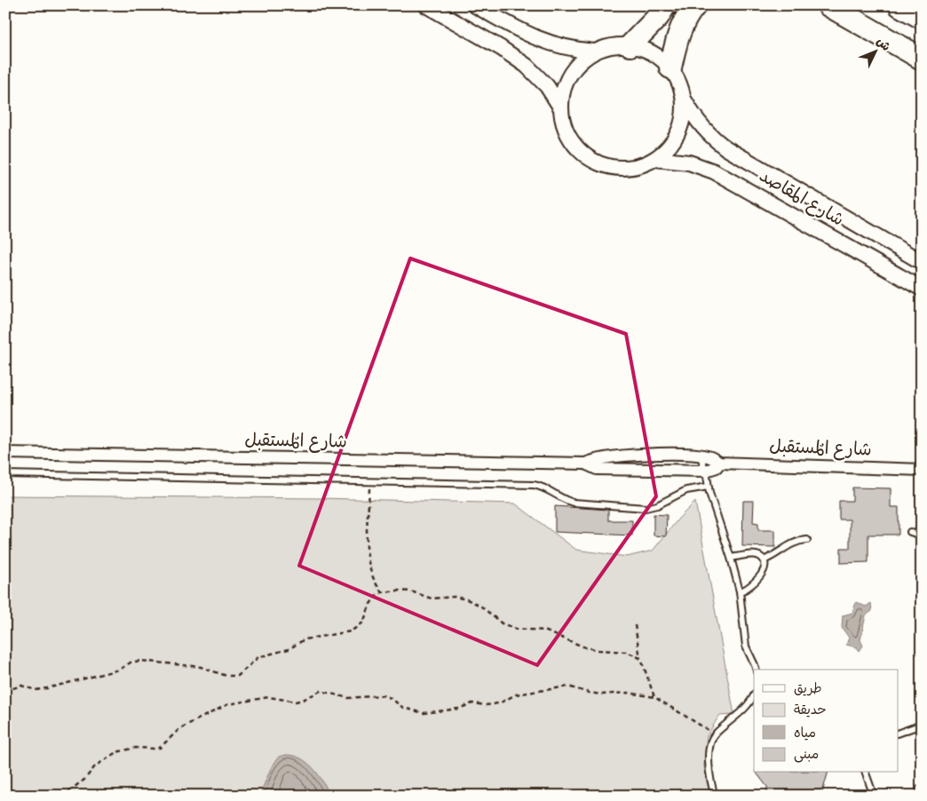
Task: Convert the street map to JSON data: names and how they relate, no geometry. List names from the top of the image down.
{
  "streets": {
    "street": ["شارع المقاصد", "شارع المُستقبل"]
  },
  "legend": [
    "طريق",
    "حديقة",
    "مياه",
    "مبنى"
  ],
  "north": "top right"
}
